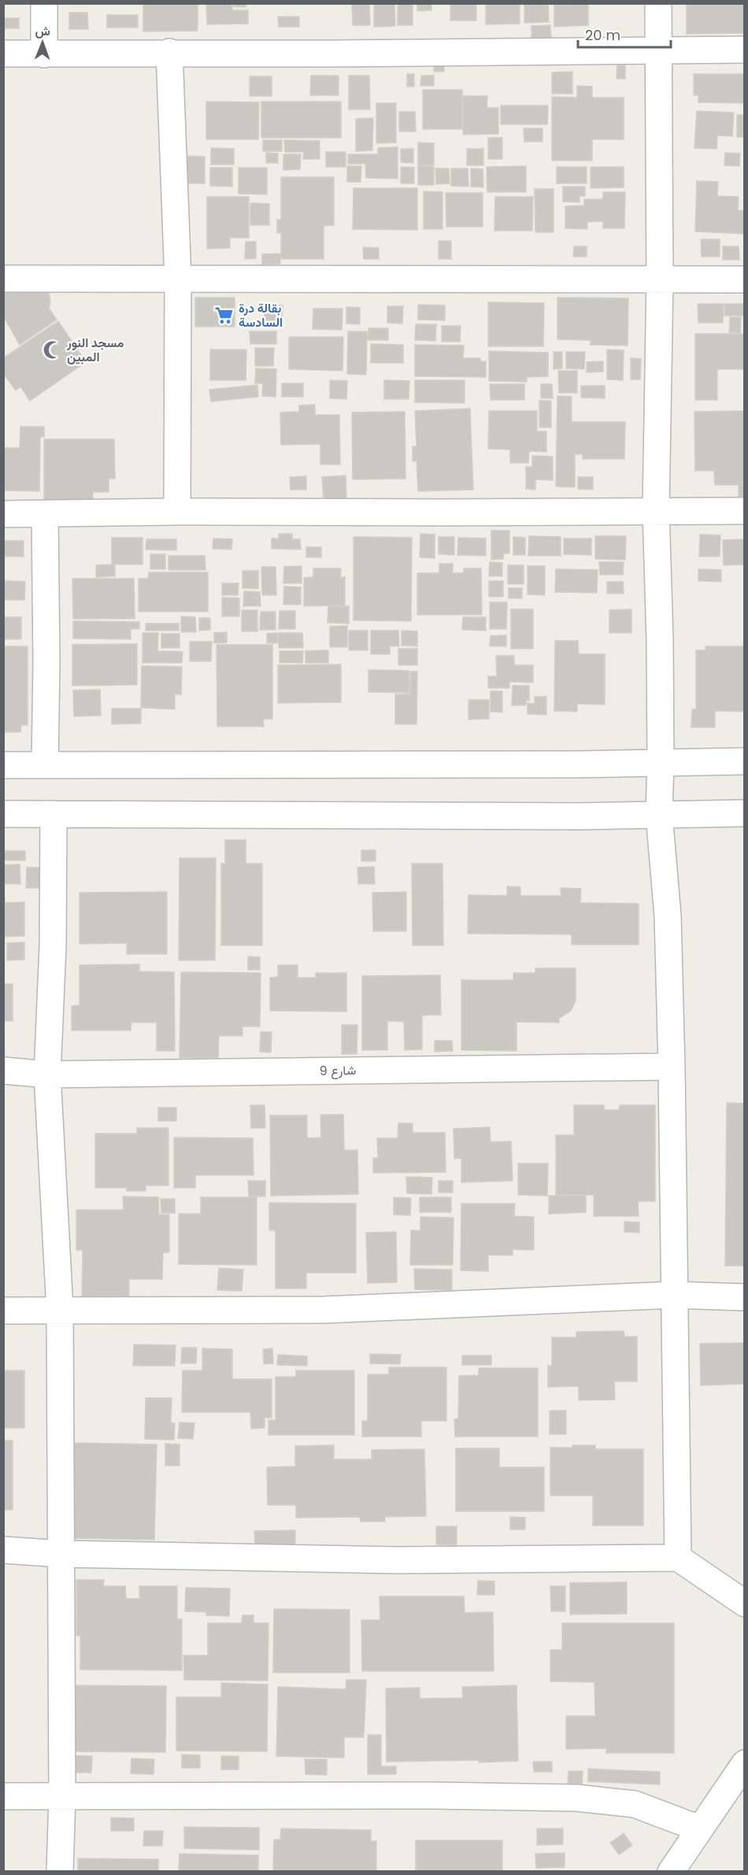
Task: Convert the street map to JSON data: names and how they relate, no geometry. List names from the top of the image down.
{
  "streets": {
    "street": ["شارع 9"]
  },
  "places": {
    "supermarket": ["بقالة درة السادسة"],
    "mosque": ["مسجد النور المبين"]
  },
  "scale_bar": "20 m",
  "north": "top"
}
